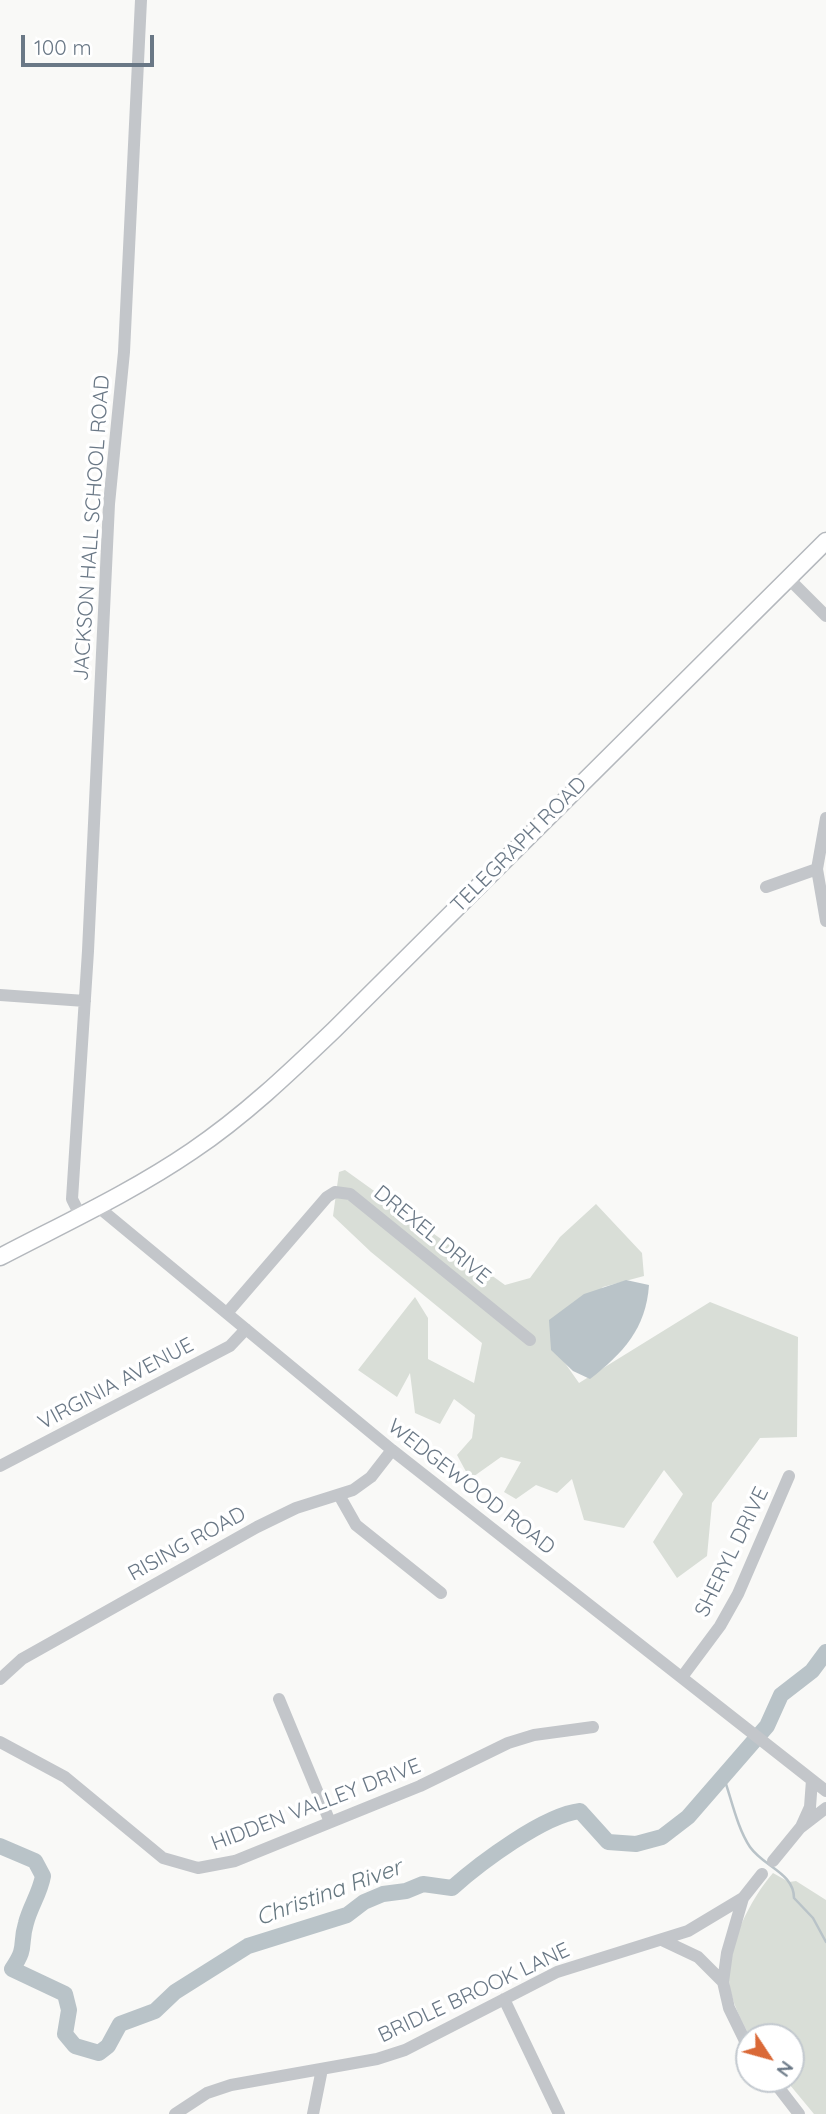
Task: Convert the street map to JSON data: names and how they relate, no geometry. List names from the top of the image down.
{
  "streets": {
    "main road": ["TELEGRAPH ROAD"],
    "street": [
      "JACKSON HALL SCHOOL ROAD",
      "DREXEL DRIVE",
      "VIRGINIA AVENUE",
      "WEDGEWOOD ROAD",
      "RISING ROAD",
      "SHERYL DRIVE",
      "HIDDEN VALLEY DRIVE",
      "BRIDLE BROOK LANE"
    ]
  },
  "crossings": [
    ["JACKSON HALL SCHOOL ROAD", "TELEGRAPH ROAD"],
    ["TELEGRAPH ROAD", "WEDGEWOOD ROAD"],
    ["DREXEL DRIVE", "WEDGEWOOD ROAD"],
    ["VIRGINIA AVENUE", "WEDGEWOOD ROAD"],
    ["WEDGEWOOD ROAD", "RISING ROAD"],
    ["WEDGEWOOD ROAD", "SHERYL DRIVE"]
  ],
  "water": ["Christina River"],
  "scale_bar": "100 m",
  "north": "bottom right"
}
